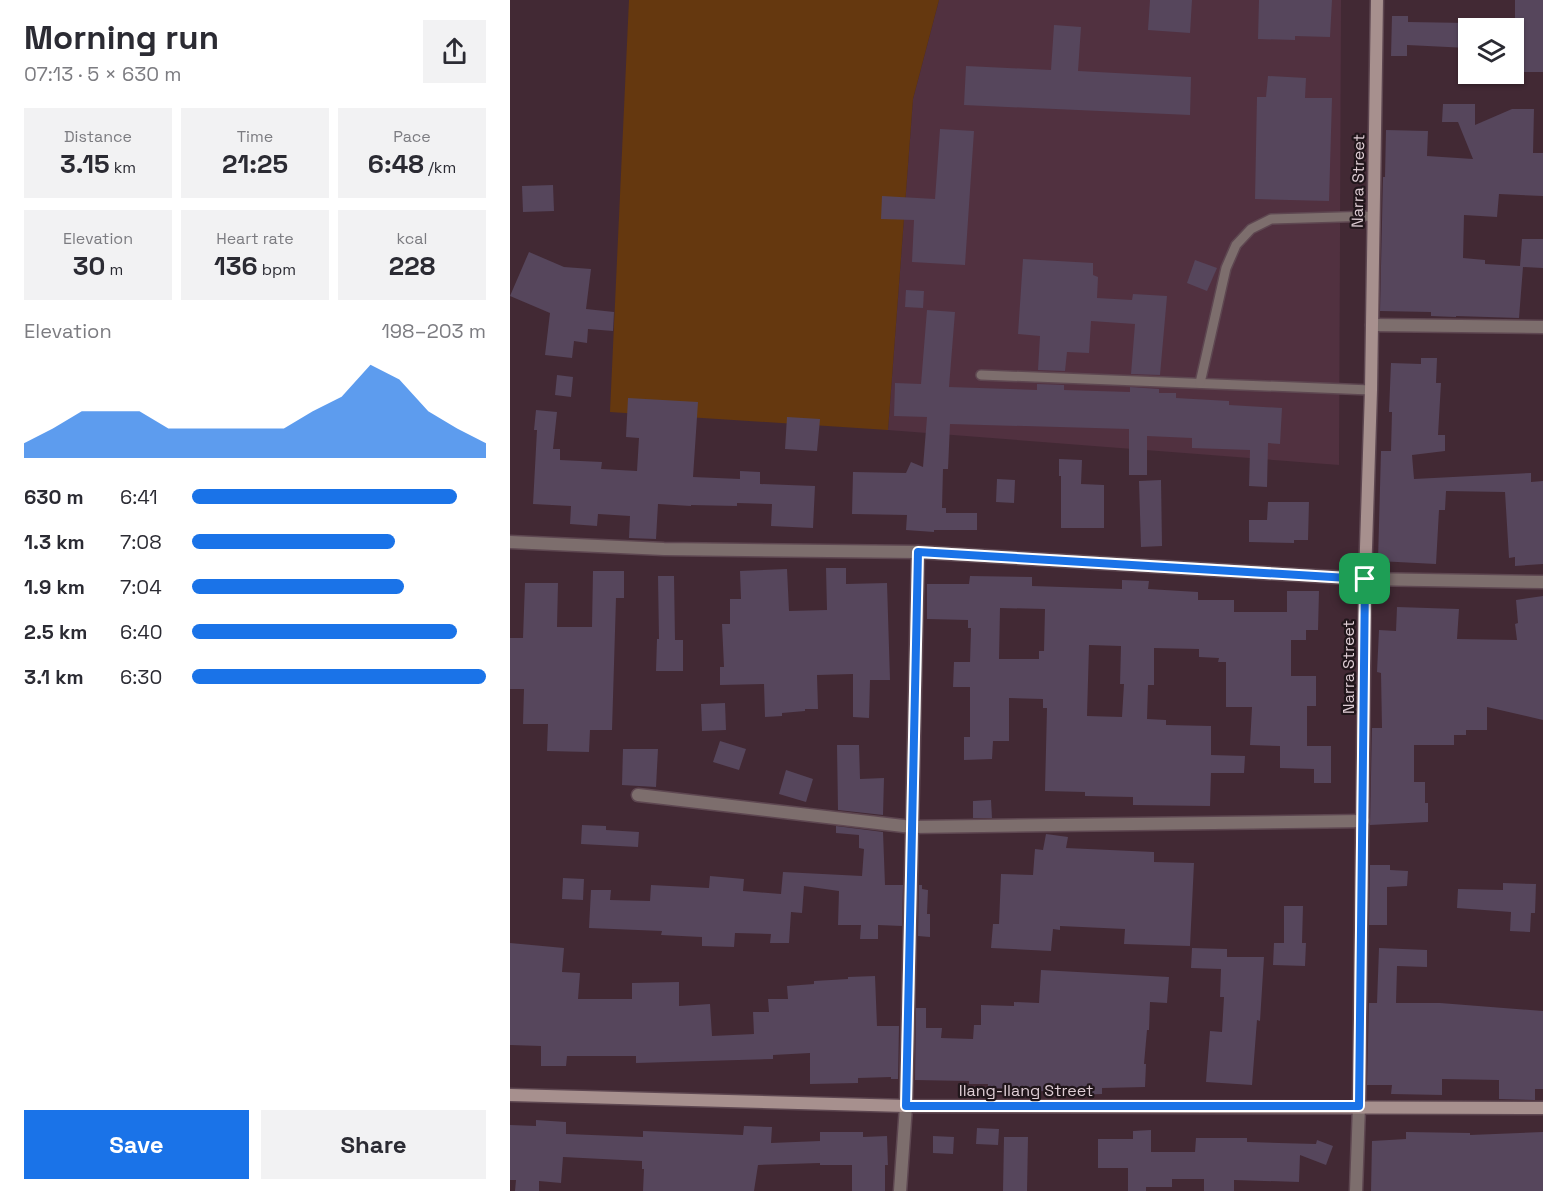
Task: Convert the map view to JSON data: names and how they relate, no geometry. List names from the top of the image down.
{
  "streets": {
    "street": ["Narra Street", "Ilang-Ilang Street"]
  },
  "crossings": [
    ["Narra Street", "Ilang-Ilang Street"]
  ],
  "page": {
    "heading": ["Morning run", "07:13 · 5 × 630 m"],
    "stats": [
      ["Distance", "3.15 km"],
      ["Time", "21:25"],
      ["Pace", "6:48 /km"],
      ["Elevation", "30 m"],
      ["Heart rate", "136 bpm"],
      ["kcal", "228"]
    ],
    "chart": ["Elevation", "198–203 m"],
    "list": [
      {
        "name": "630 m",
        "note": "6:41"
      },
      {
        "name": "1.3 km",
        "note": "7:08"
      },
      {
        "name": "1.9 km",
        "note": "7:04"
      },
      {
        "name": "2.5 km",
        "note": "6:40"
      },
      {
        "name": "3.1 km",
        "note": "6:30"
      }
    ],
    "buttons": ["Save", "Share"]
  }
}
